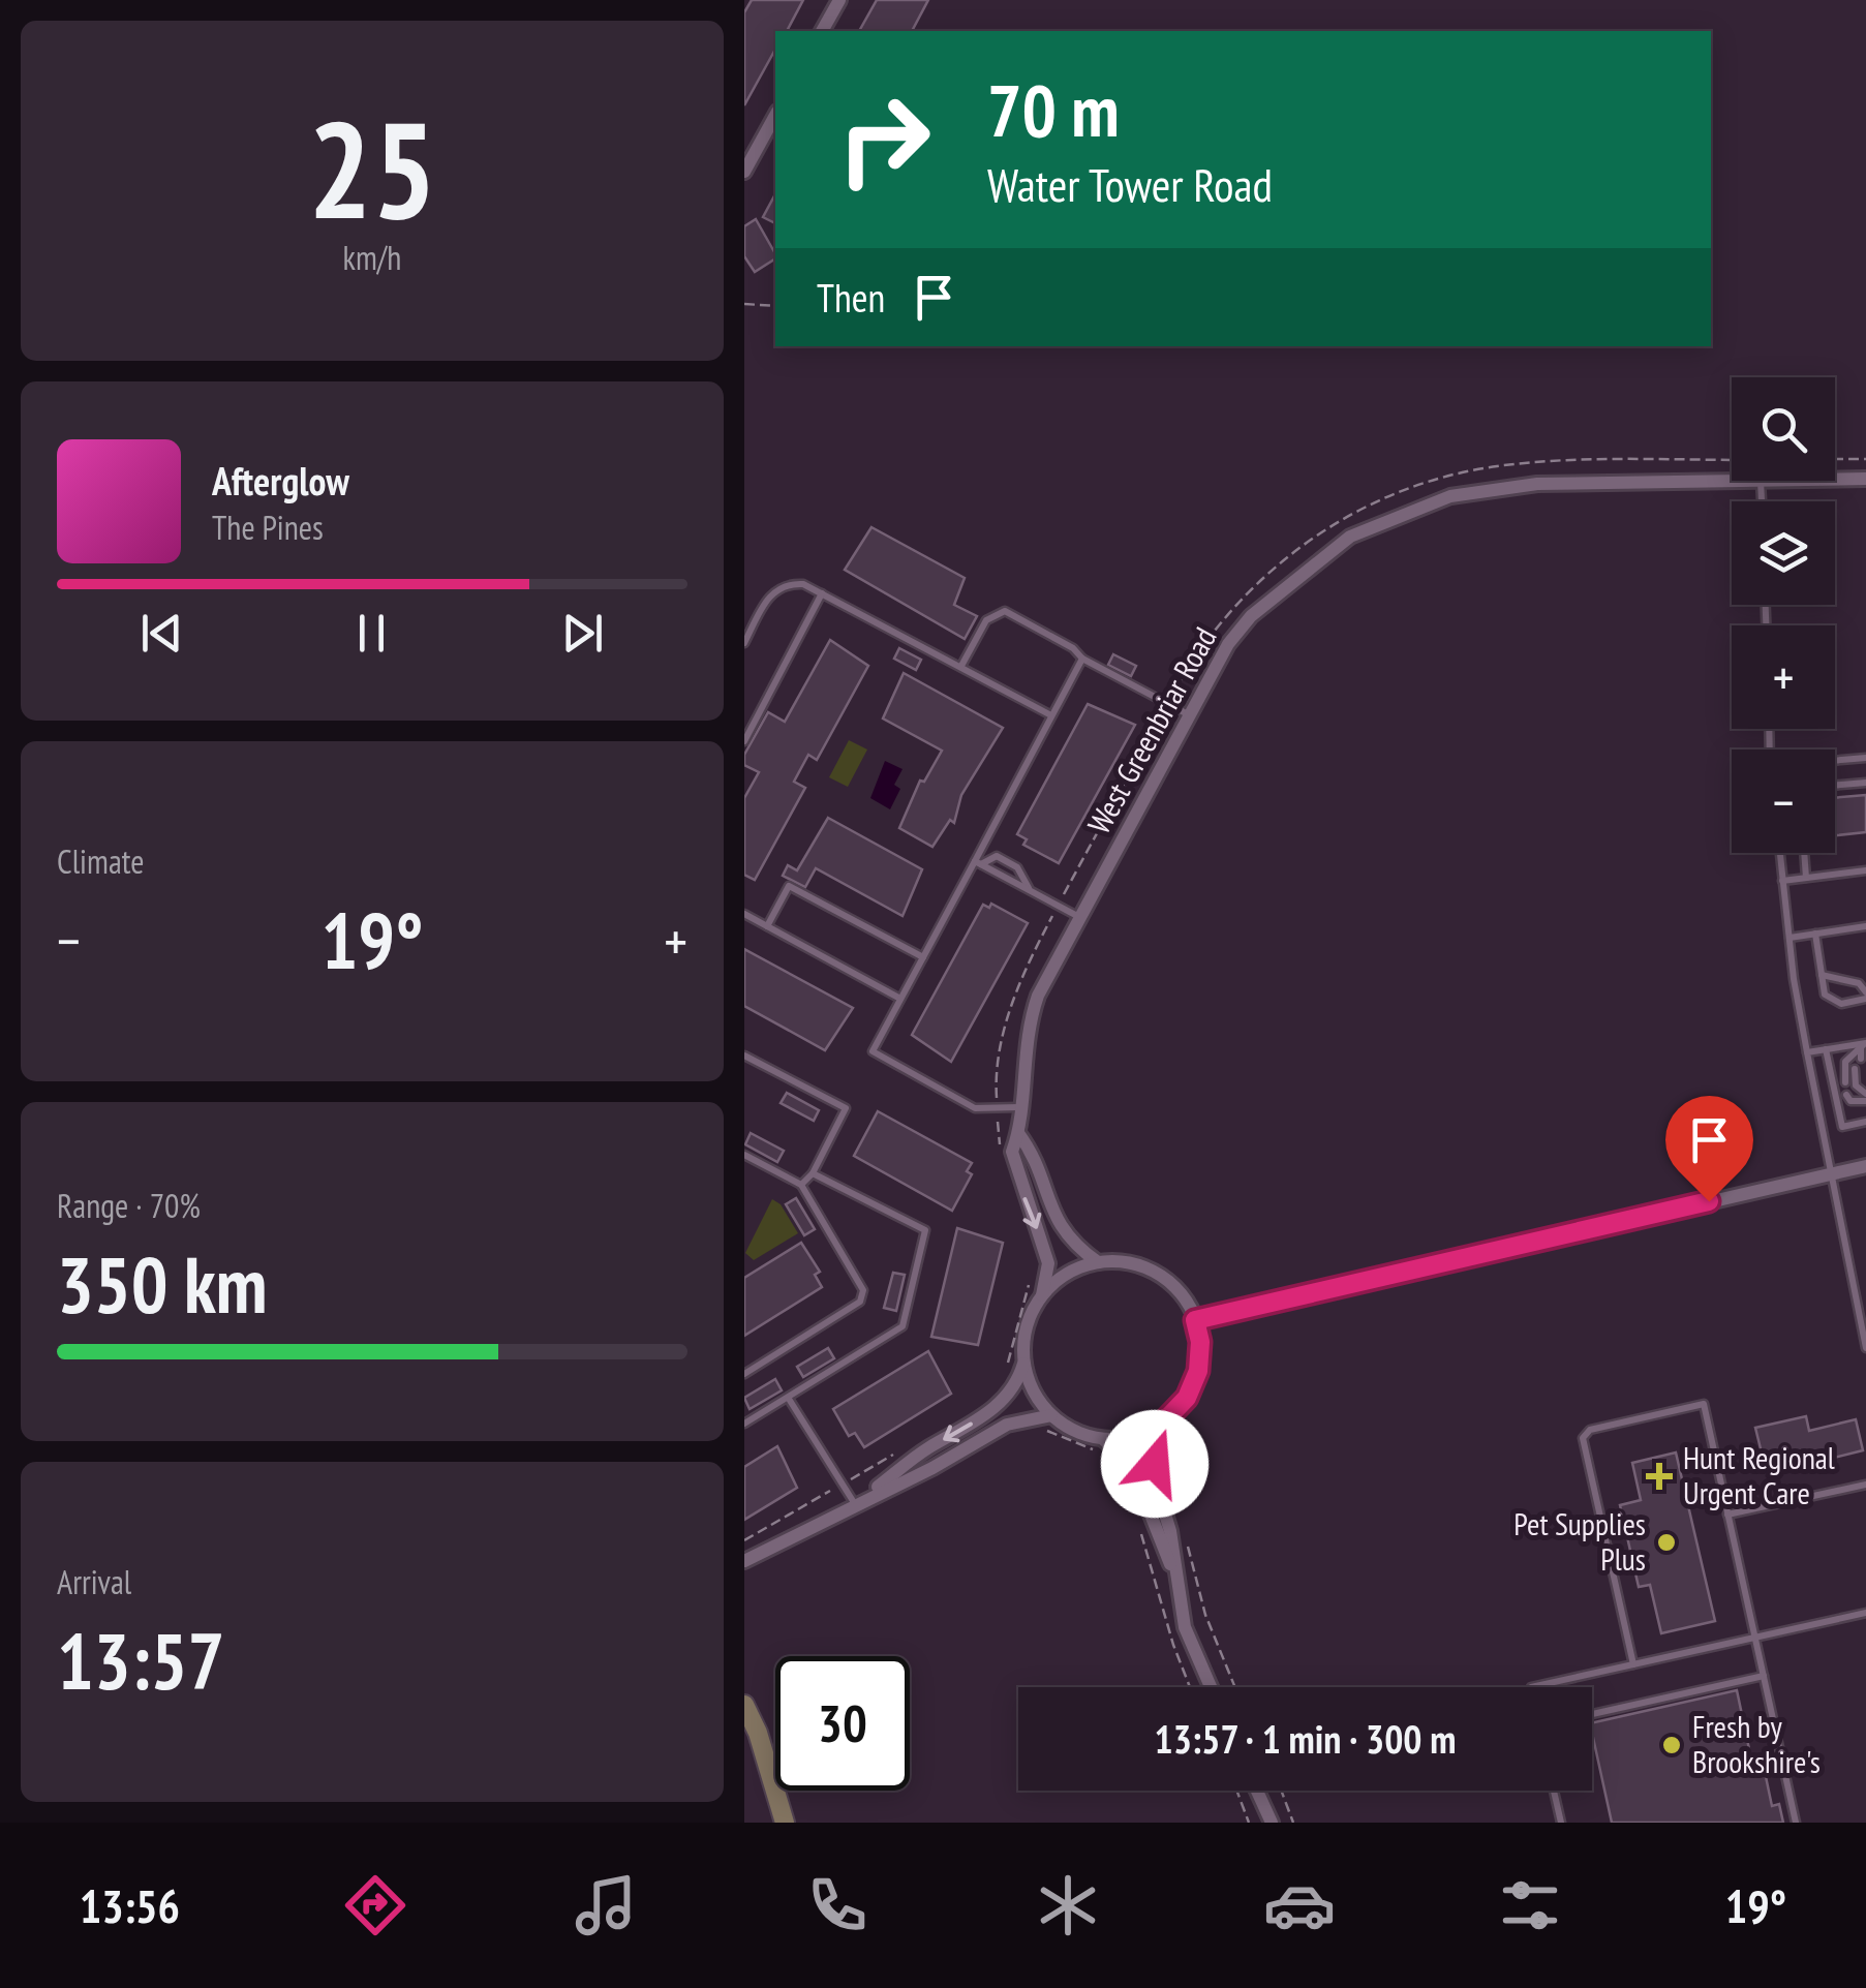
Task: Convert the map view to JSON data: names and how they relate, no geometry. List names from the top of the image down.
{
  "streets": {
    "street": ["West Greenbriar Road"]
  },
  "places": {
    "health": ["Hunt Regional Urgent Care"],
    "other": ["Pet Supplies Plus", "Fresh by Brookshire's"]
  },
  "page": {
    "tile": [
      ["25", "km/h"],
      "Climate",
      ["Range · 70%", "350 km"],
      ["Arrival", "13:57"]
    ],
    "turn": ["70 m", "Water Tower Road"],
    "then": "Then",
    "map_buttons": ["+", "−"],
    "song": ["Afterglow", "The Pines"],
    "heat": ["−", "19°", "+"],
    "limit": "30",
    "trip": "13:57 · 1 min · 300 m",
    "tabs": ["13:56", "19°"]
  }
}
